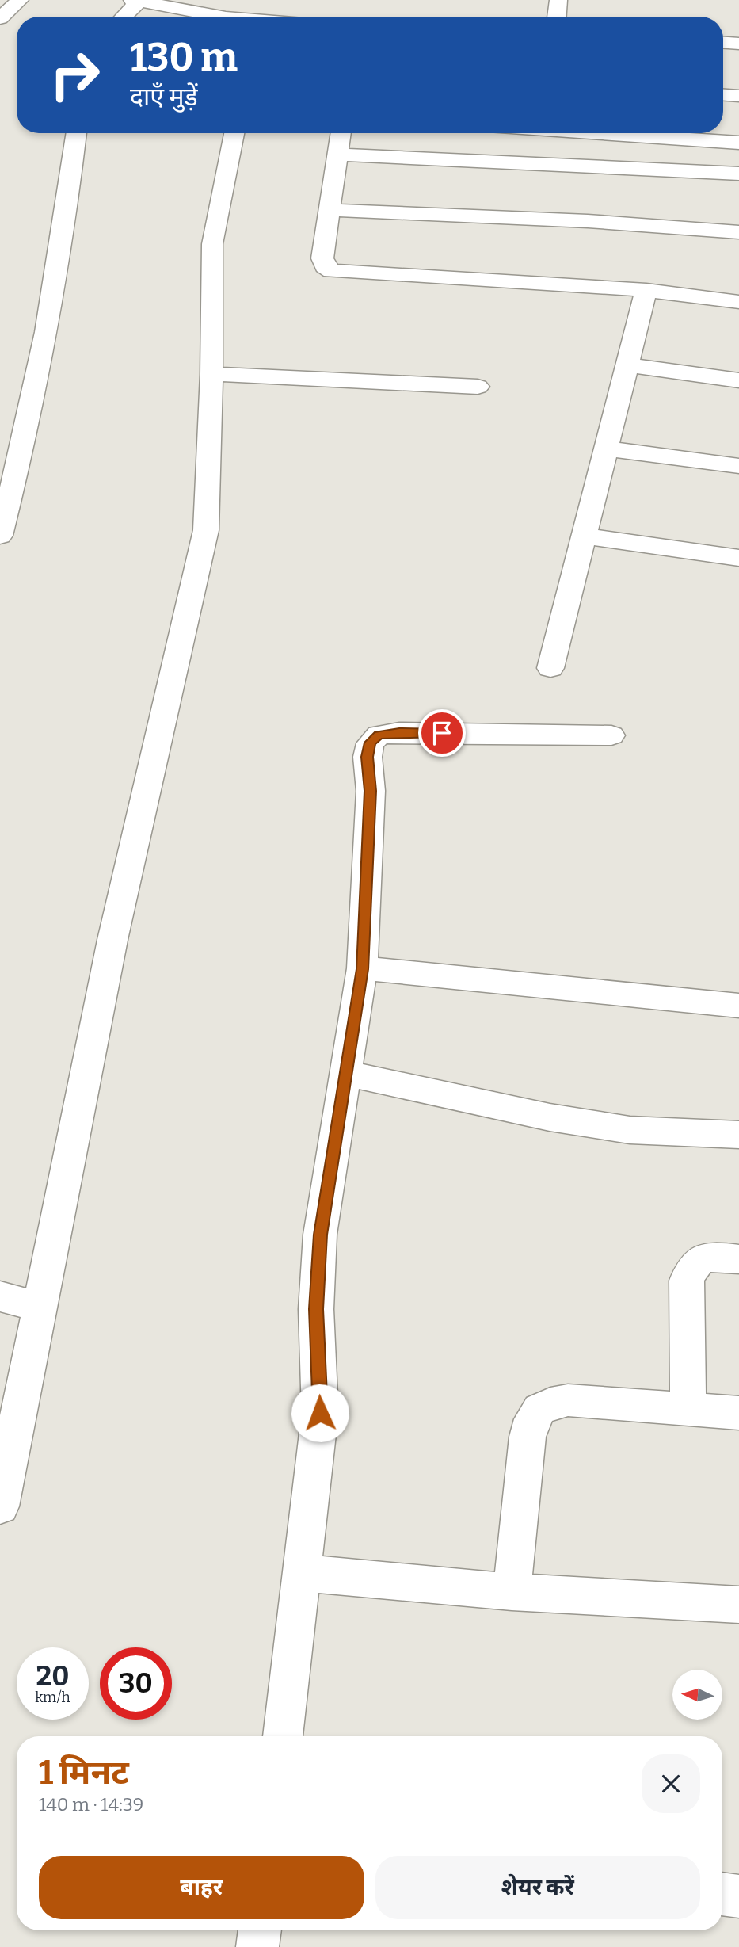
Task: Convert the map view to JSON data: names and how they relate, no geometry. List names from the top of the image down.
{
  "north": "left",
  "page": {
    "turn": ["130 m", "दाएँ मुड़ें"],
    "speed": "20 km/h",
    "limit": "30",
    "heading": ["1 मिनट", "140 m · 14:39"],
    "buttons": ["बाहर", "शेयर करें"]
  }
}
